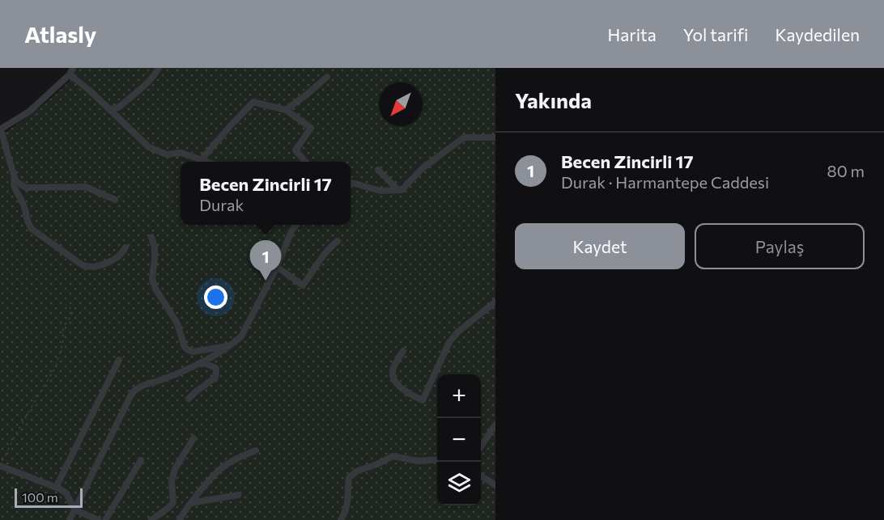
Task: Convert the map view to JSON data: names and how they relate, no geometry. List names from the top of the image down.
{
  "scale_bar": "100 m",
  "north": "bottom left",
  "page": {
    "header": "Atlasly",
    "nav": ["Harita", "Yol tarifi", "Kaydedilen"],
    "heading": "Yakında",
    "list": [
      {
        "mark": "1",
        "name": "Becen Zincirli 17",
        "note": "Durak · Harmantepe Caddesi",
        "value": "80 m"
      }
    ],
    "popup": ["Becen Zincirli 17", "Durak"],
    "buttons": ["Kaydet", "Paylaş"],
    "pins": "1",
    "map_buttons": ["+", "−"],
    "scale": "100 m"
  }
}
